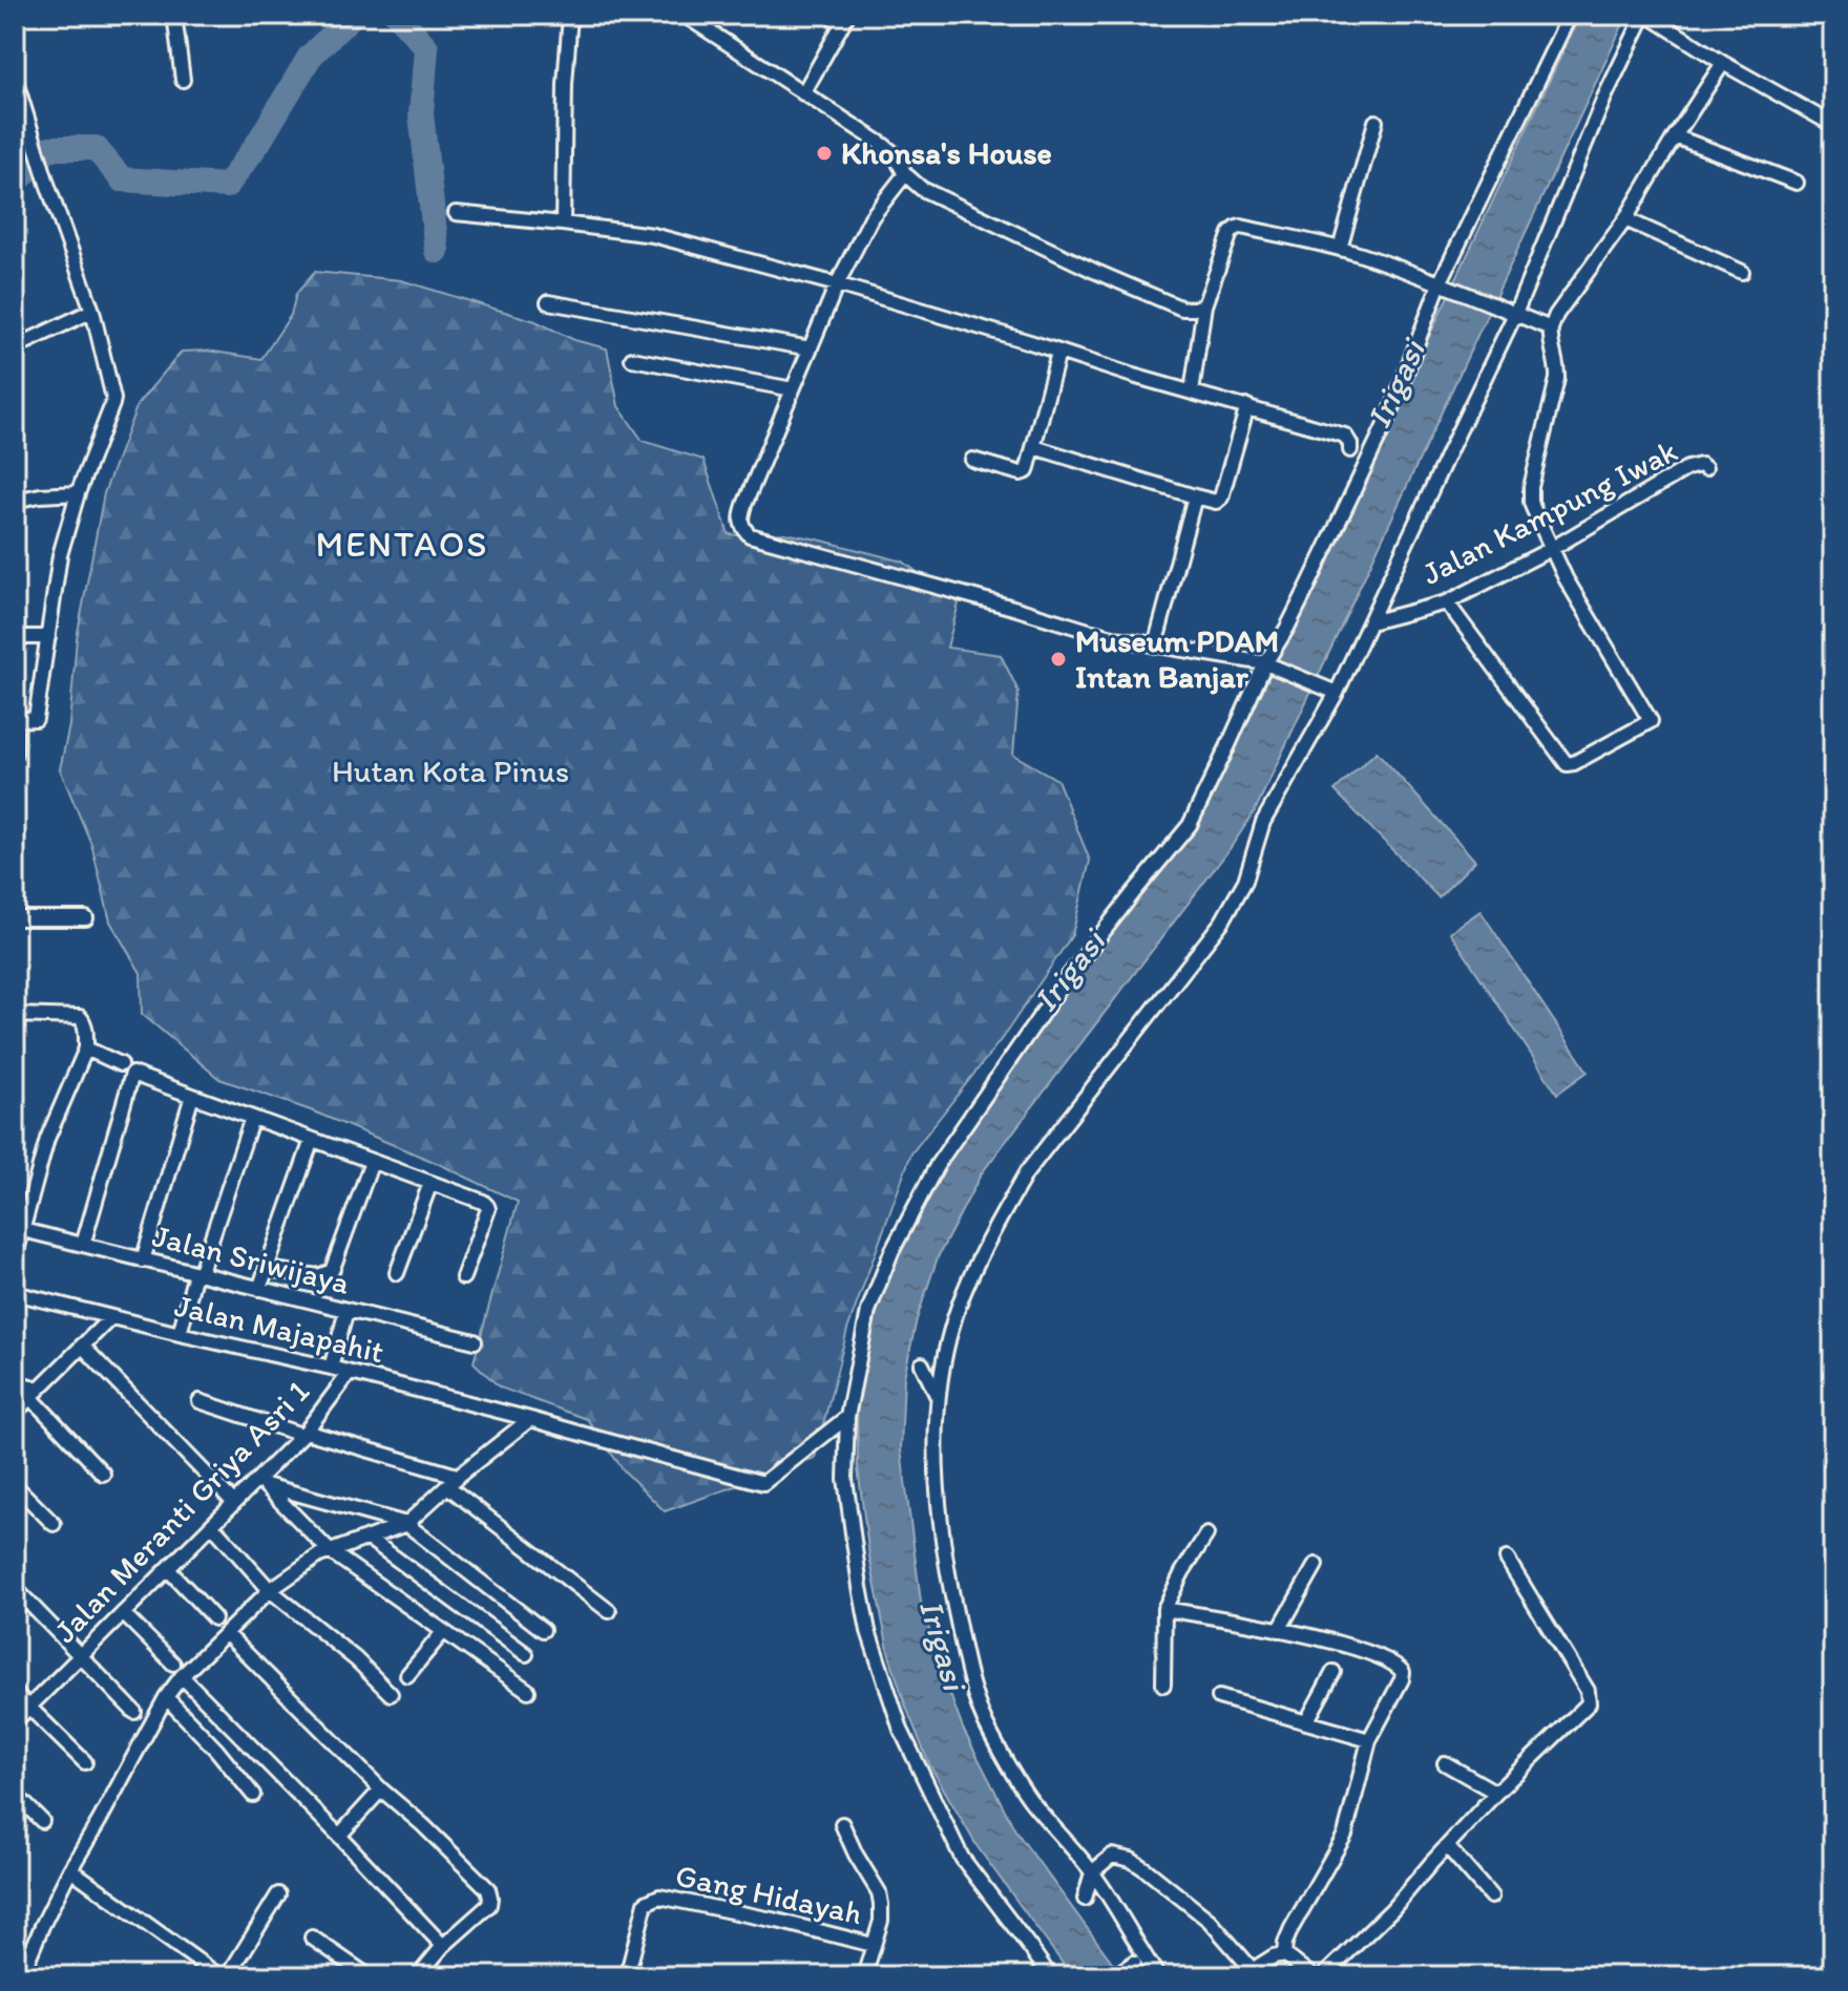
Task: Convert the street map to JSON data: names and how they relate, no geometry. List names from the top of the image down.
{
  "streets": {
    "street": [
      "Jalan Kampung Iwak",
      "Jalan Sriwijaya",
      "Jalan Majapahit",
      "Jalan Meranti Griya Asri 1",
      "Gang Hidayah"
    ]
  },
  "crossings": [
    ["Jalan Majapahit", "Jalan Meranti Griya Asri 1"]
  ],
  "districts": ["MENTAOS"],
  "water": ["Irigasi"],
  "parks": ["Hutan Kota Pinus"],
  "places": ["Khonsa's House", "Museum PDAM Intan Banjar"]
}
